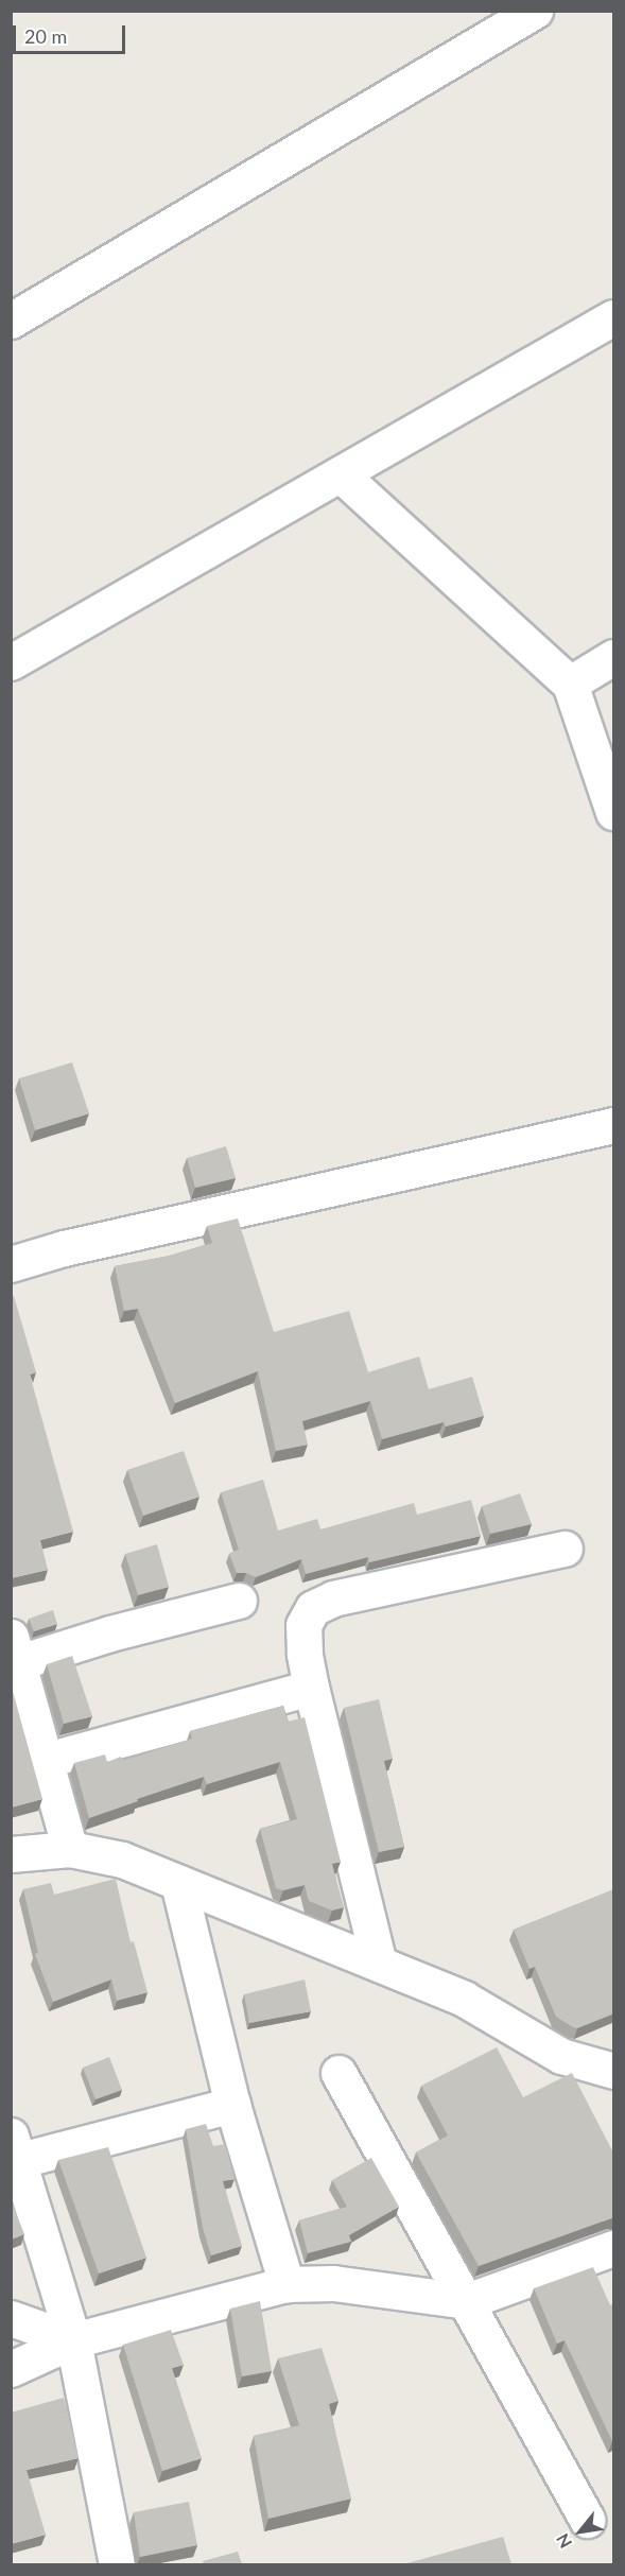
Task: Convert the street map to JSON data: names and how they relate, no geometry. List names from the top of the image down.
{
  "scale_bar": "20 m",
  "north": "bottom left"
}
